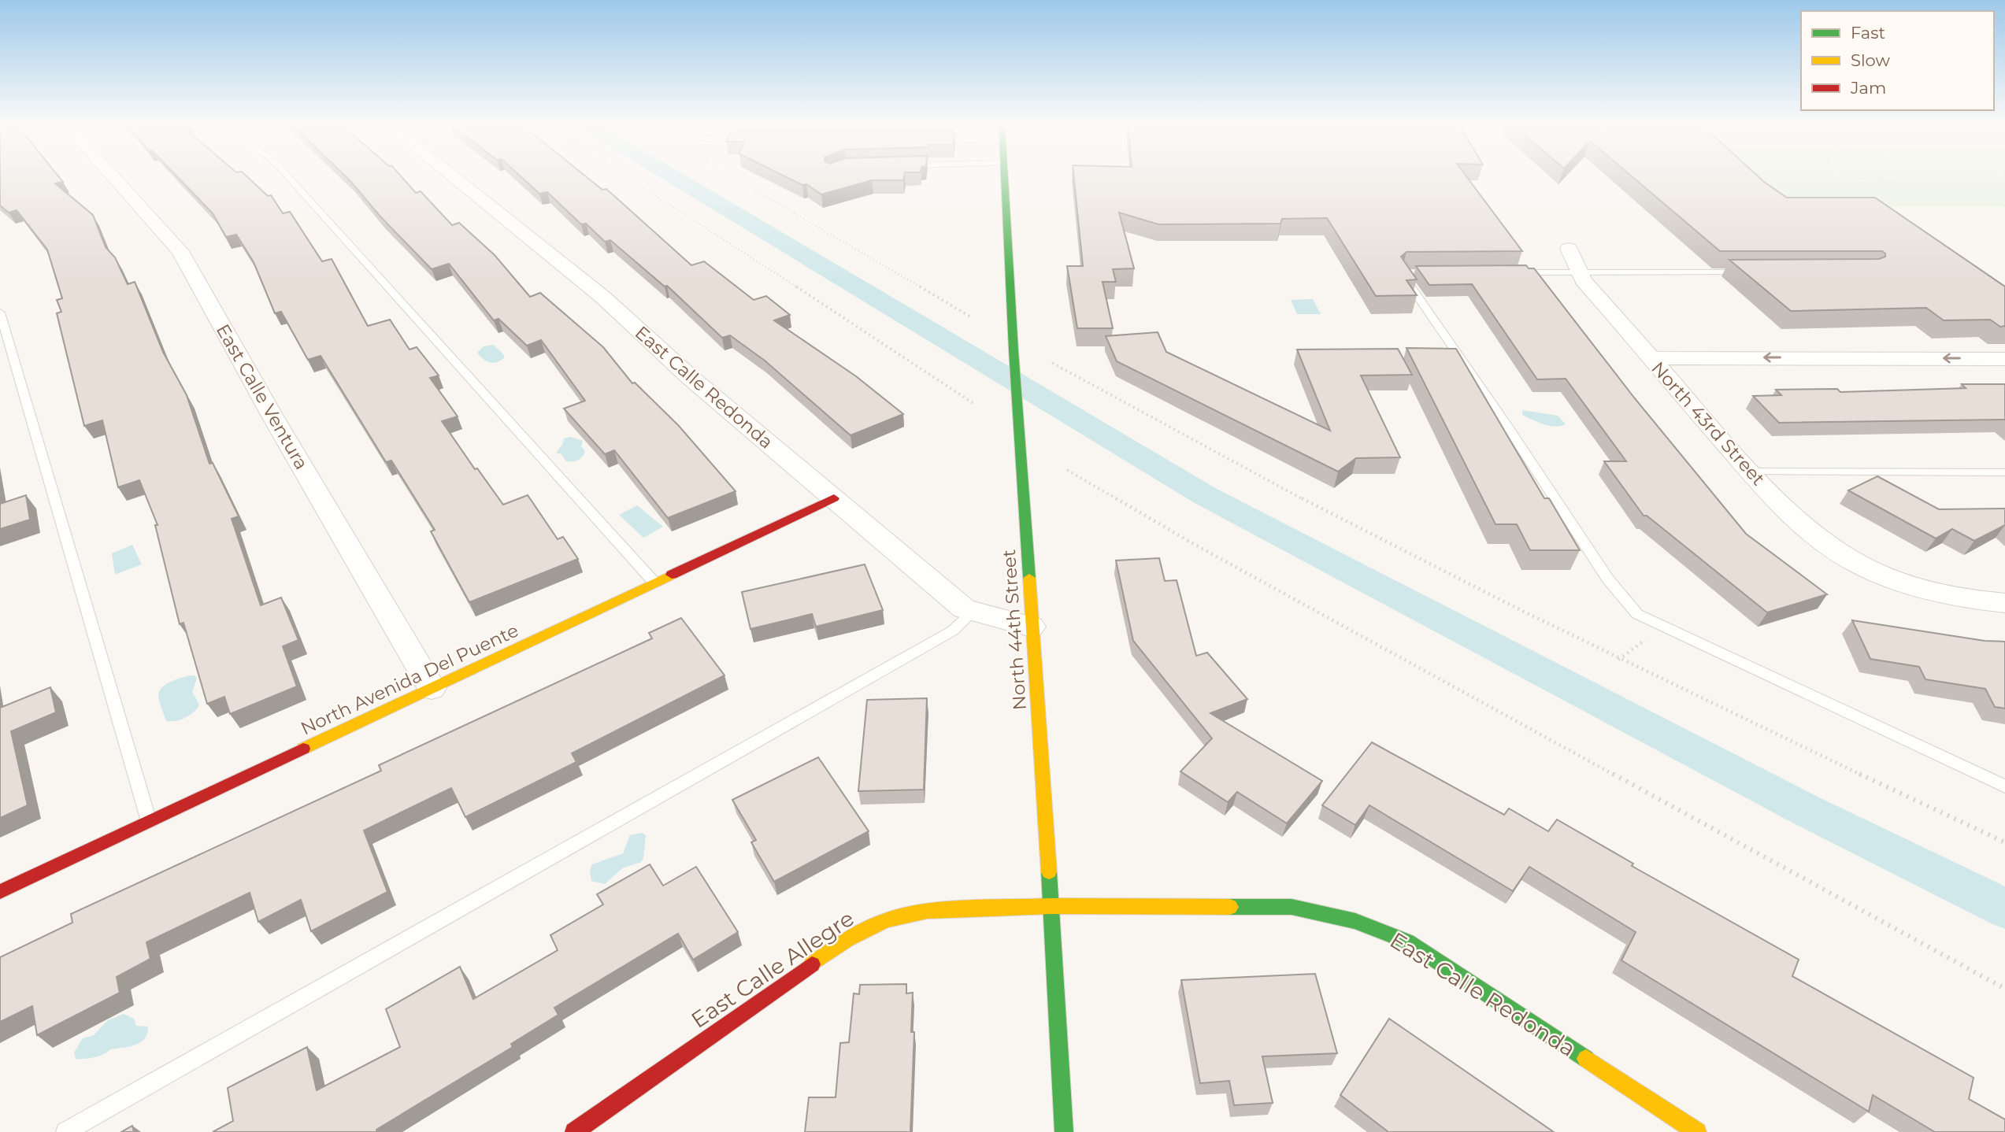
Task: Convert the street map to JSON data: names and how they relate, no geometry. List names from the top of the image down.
{
  "streets": {
    "main road": [
      "East Calle Redonda",
      "North 44th Street",
      "North Avenida Del Puente",
      "East Calle Allegre"
    ],
    "street": ["East Calle Ventura", "North 43rd Street"]
  },
  "crossings": [
    ["East Calle Redonda", "North 44th Street"],
    ["East Calle Redonda", "North Avenida Del Puente"],
    ["East Calle Redonda", "East Calle Allegre"],
    ["East Calle Ventura", "North Avenida Del Puente"],
    ["North 44th Street", "East Calle Allegre"]
  ],
  "legend": ["Fast", "Slow", "Jam"]
}
